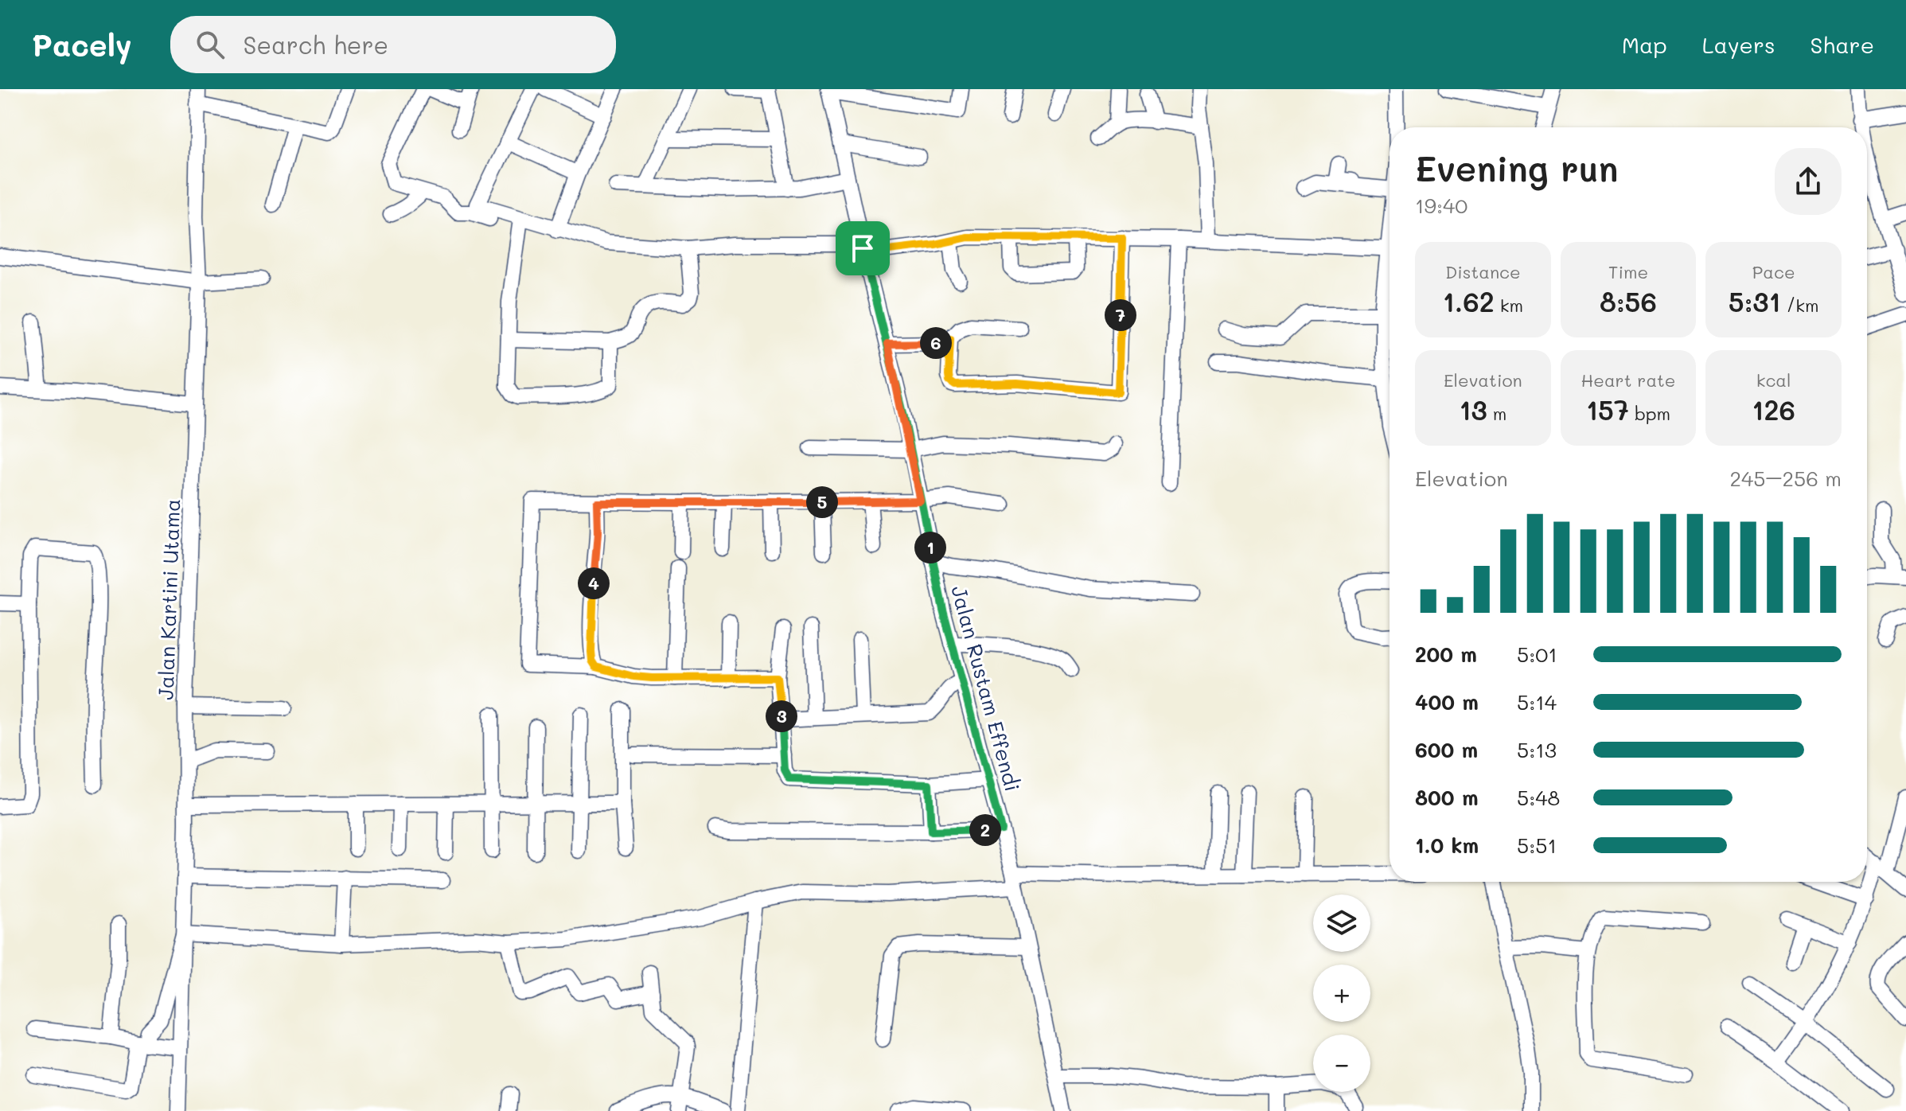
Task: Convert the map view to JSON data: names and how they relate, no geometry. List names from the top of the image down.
{
  "streets": {
    "street": ["Jalan Kartini Utama", "Jalan Rustam Effendi"]
  },
  "page": {
    "header": "Pacely",
    "search": "Search here",
    "nav": ["Map", "Layers", "Share"],
    "heading": ["Evening run", "19:40"],
    "stats": [
      ["Distance", "1.62 km"],
      ["Time", "8:56"],
      ["Pace", "5:31 /km"],
      ["Elevation", "13 m"],
      ["Heart rate", "157 bpm"],
      ["kcal", "126"]
    ],
    "pins": [
      "7",
      "6",
      "5",
      "1",
      "4",
      "3",
      "2"
    ],
    "chart": ["Elevation", "245–256 m"],
    "list": [
      {
        "name": "200 m",
        "note": "5:01"
      },
      {
        "name": "400 m",
        "note": "5:14"
      },
      {
        "name": "600 m",
        "note": "5:13"
      },
      {
        "name": "800 m",
        "note": "5:48"
      },
      {
        "name": "1.0 km",
        "note": "5:51"
      }
    ],
    "map_buttons": ["+", "−"]
  }
}
